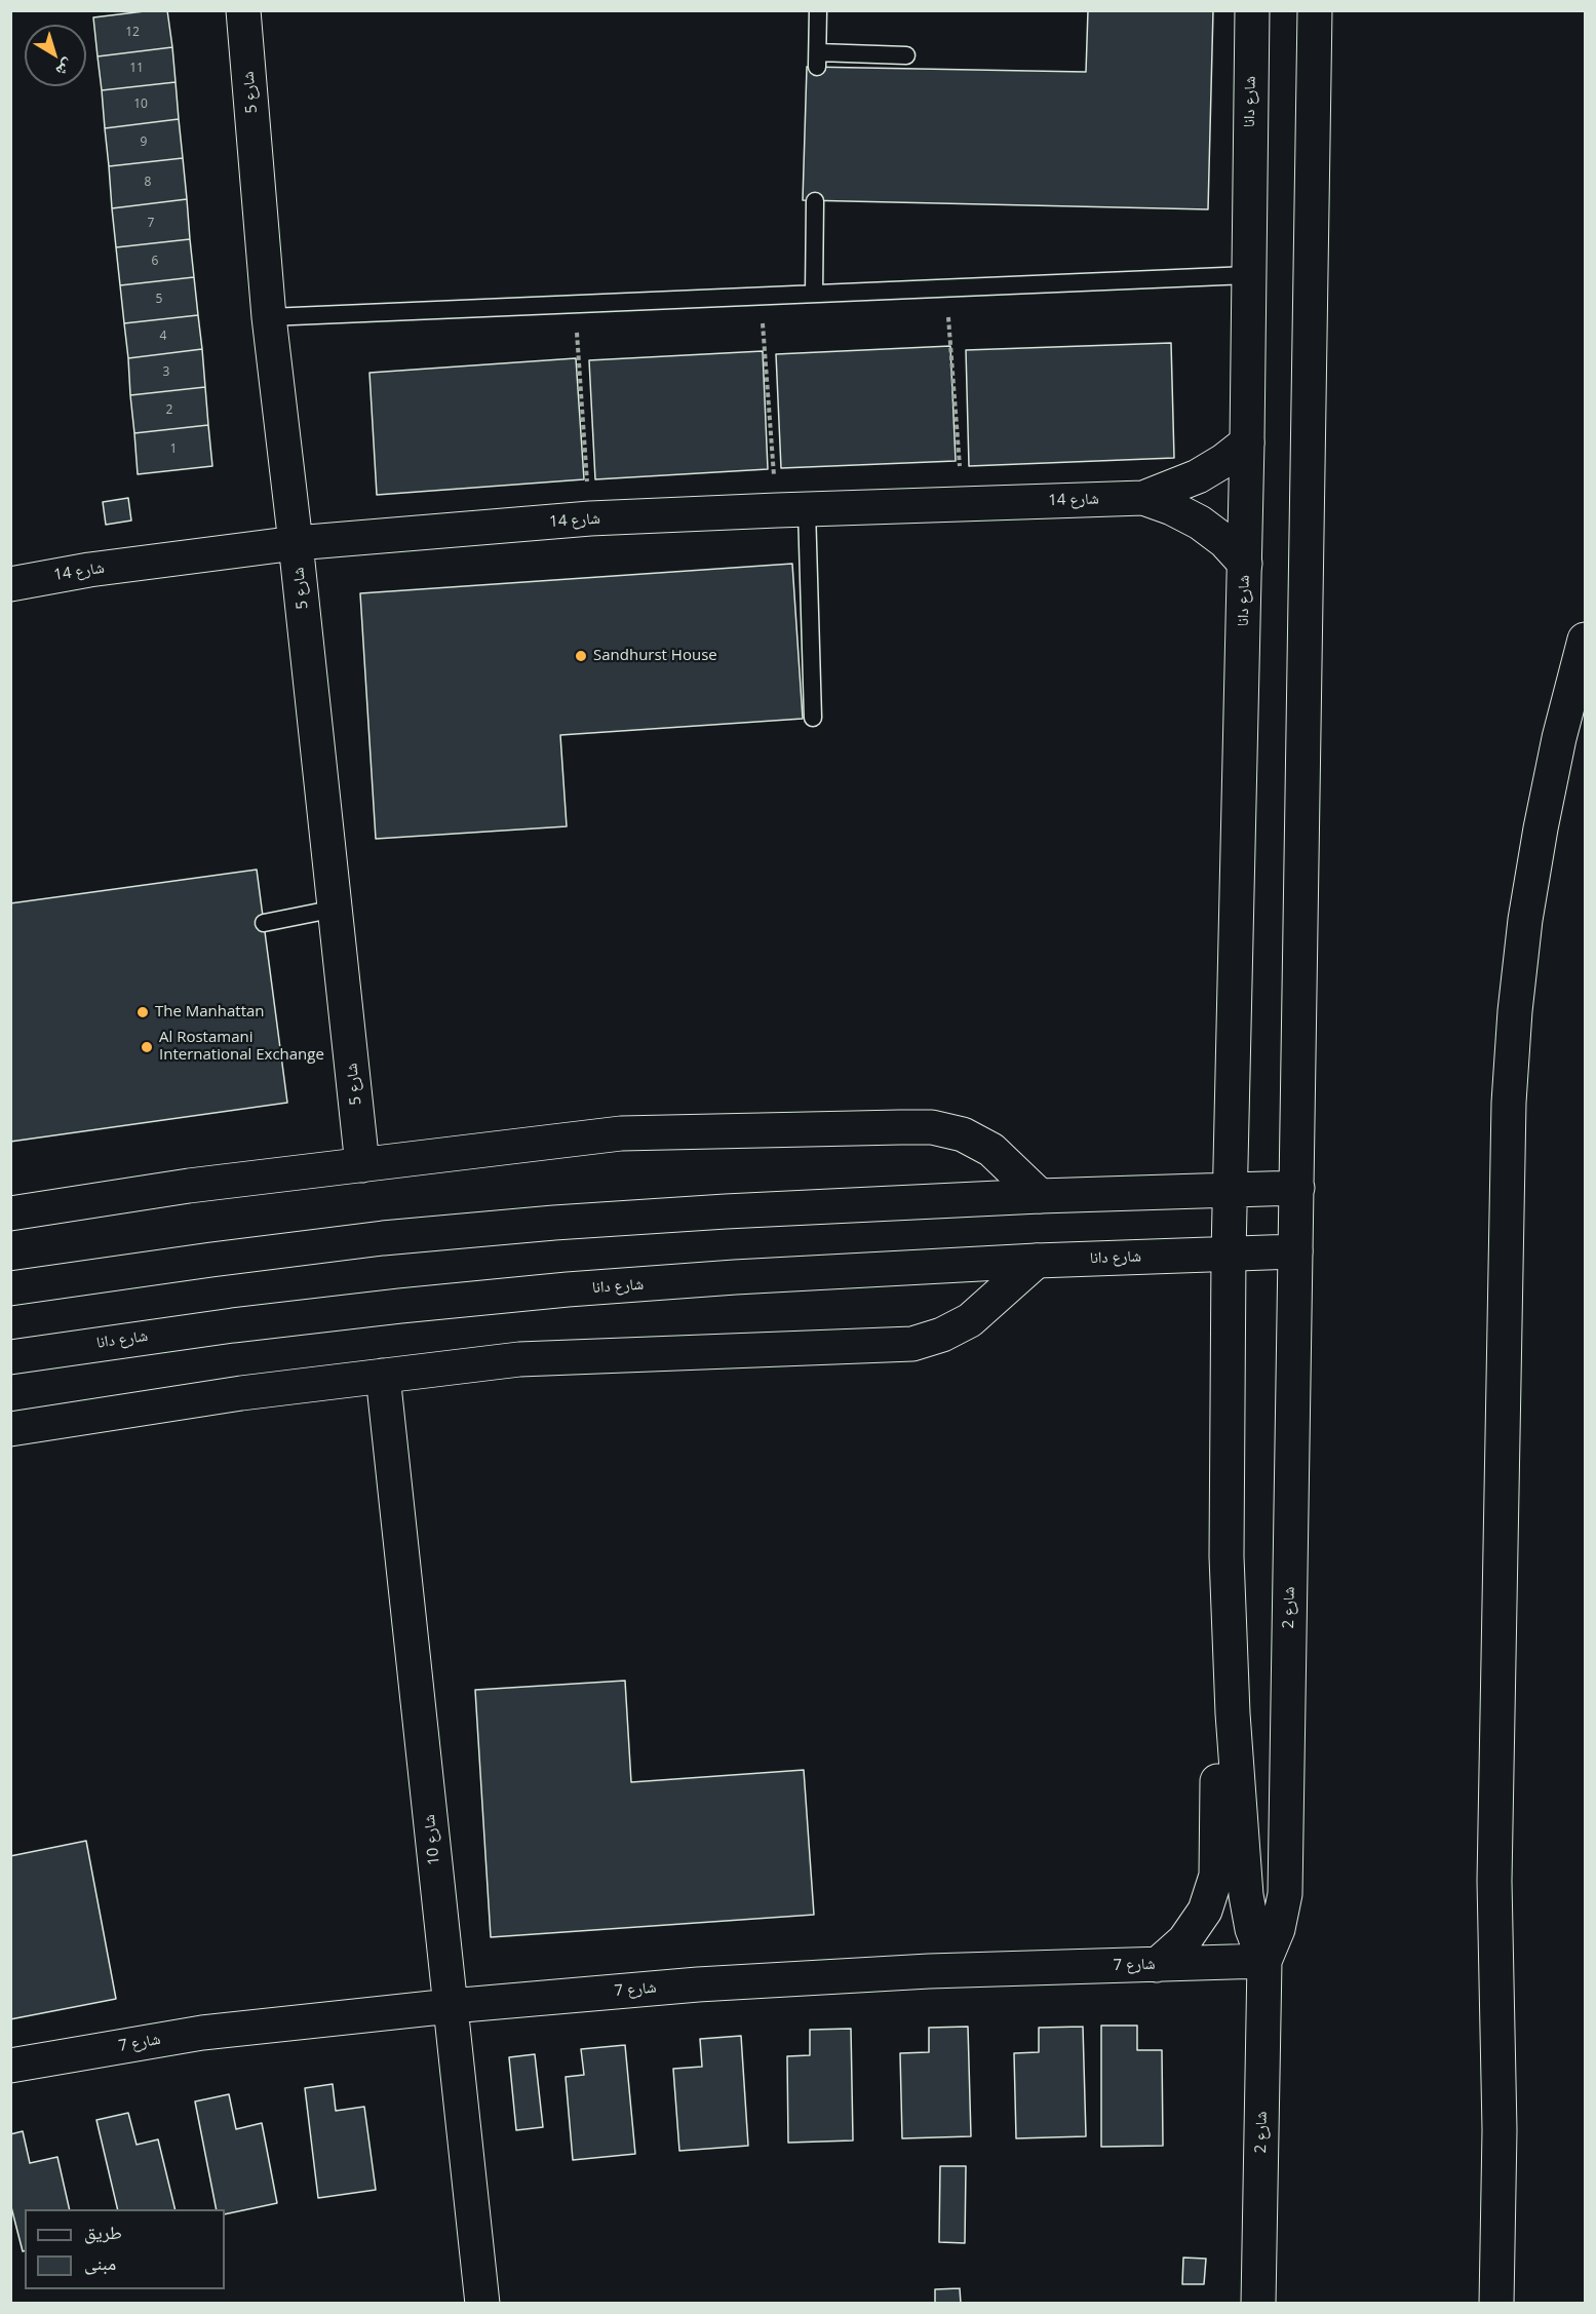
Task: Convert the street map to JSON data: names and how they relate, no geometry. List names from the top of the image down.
{
  "streets": {
    "main road": [
      "شارع 5",
      "شارع دانا",
      "شارع 14",
      "شارع 2",
      "شارع 10",
      "شارع 7"
    ]
  },
  "crossings": [
    ["شارع 5", "شارع 14"],
    ["شارع دانا", "شارع 14"],
    ["شارع دانا", "شارع 2"],
    ["شارع 2", "شارع 7"],
    ["شارع 10", "شارع 7"]
  ],
  "places": ["Sandhurst House", "The Manhattan", "Al Rostamani International Exchange"],
  "house_numbers": [
    "12",
    "11",
    "10",
    "9",
    "8",
    "7",
    "6",
    "5",
    "4",
    "3",
    "2",
    "1"
  ],
  "legend": ["طريق", "مبنى"],
  "north": "bottom right"
}
